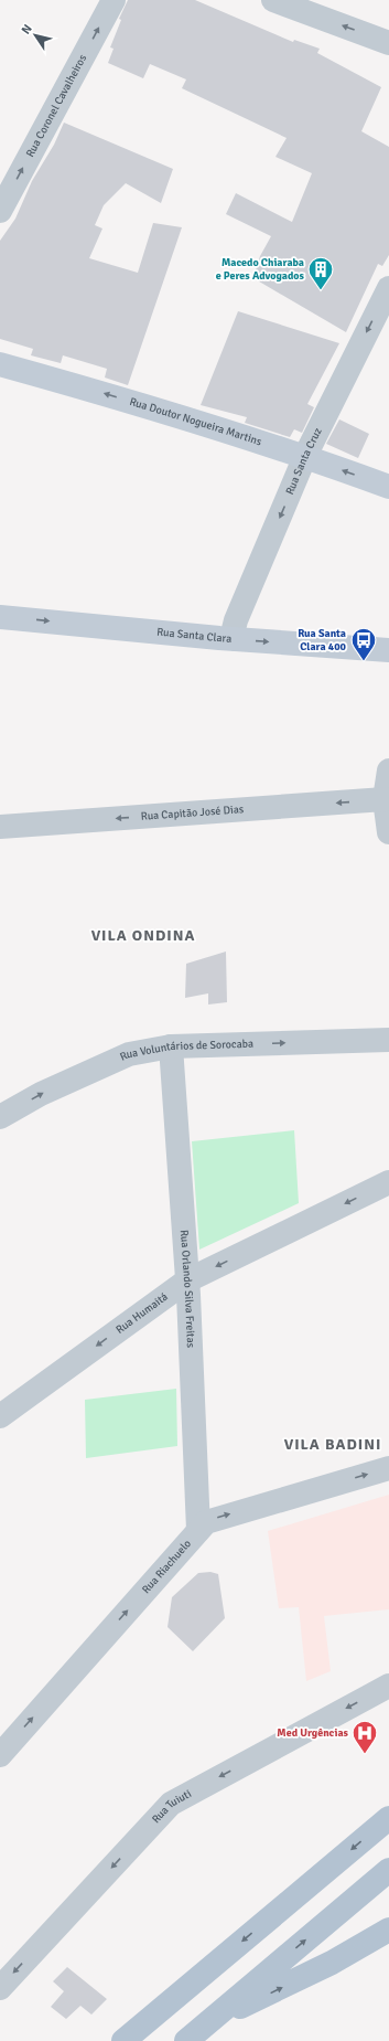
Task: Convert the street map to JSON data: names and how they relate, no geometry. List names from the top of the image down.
{
  "streets": {
    "main road": ["Rua Doutor Nogueira Martins", "Rua Santa Clara"],
    "street": [
      "Rua Coronel Cavalheiros",
      "Rua Santa Cruz",
      "Rua Capitão José Dias",
      "Rua Voluntários de Sorocaba",
      "Rua Orlando Silva Freitas",
      "Rua Humaitá",
      "Rua Riachuelo",
      "Rua Tuiuti"
    ]
  },
  "crossings": [
    ["Rua Doutor Nogueira Martins", "Rua Santa Cruz"],
    ["Rua Santa Cruz", "Rua Santa Clara"],
    ["Rua Voluntários de Sorocaba", "Rua Orlando Silva Freitas"],
    ["Rua Orlando Silva Freitas", "Rua Humaitá"],
    ["Rua Orlando Silva Freitas", "Rua Riachuelo"]
  ],
  "one_way": [
    "Rua Coronel Cavalheiros",
    "Rua Doutor Nogueira Martins",
    "Rua Santa Cruz",
    "Rua Santa Clara",
    "Rua Capitão José Dias",
    "Rua Voluntários de Sorocaba",
    "Rua Humaitá",
    "Rua Riachuelo",
    "Rua Tuiuti"
  ],
  "districts": ["VILA ONDINA", "VILA BADINI"],
  "places": {
    "building": ["Macedo Chiaraba e Peres Advogados"],
    "bus stop": ["Rua Santa Clara 400"],
    "hospital": ["Med Urgências"]
  },
  "north": "top left"
}
